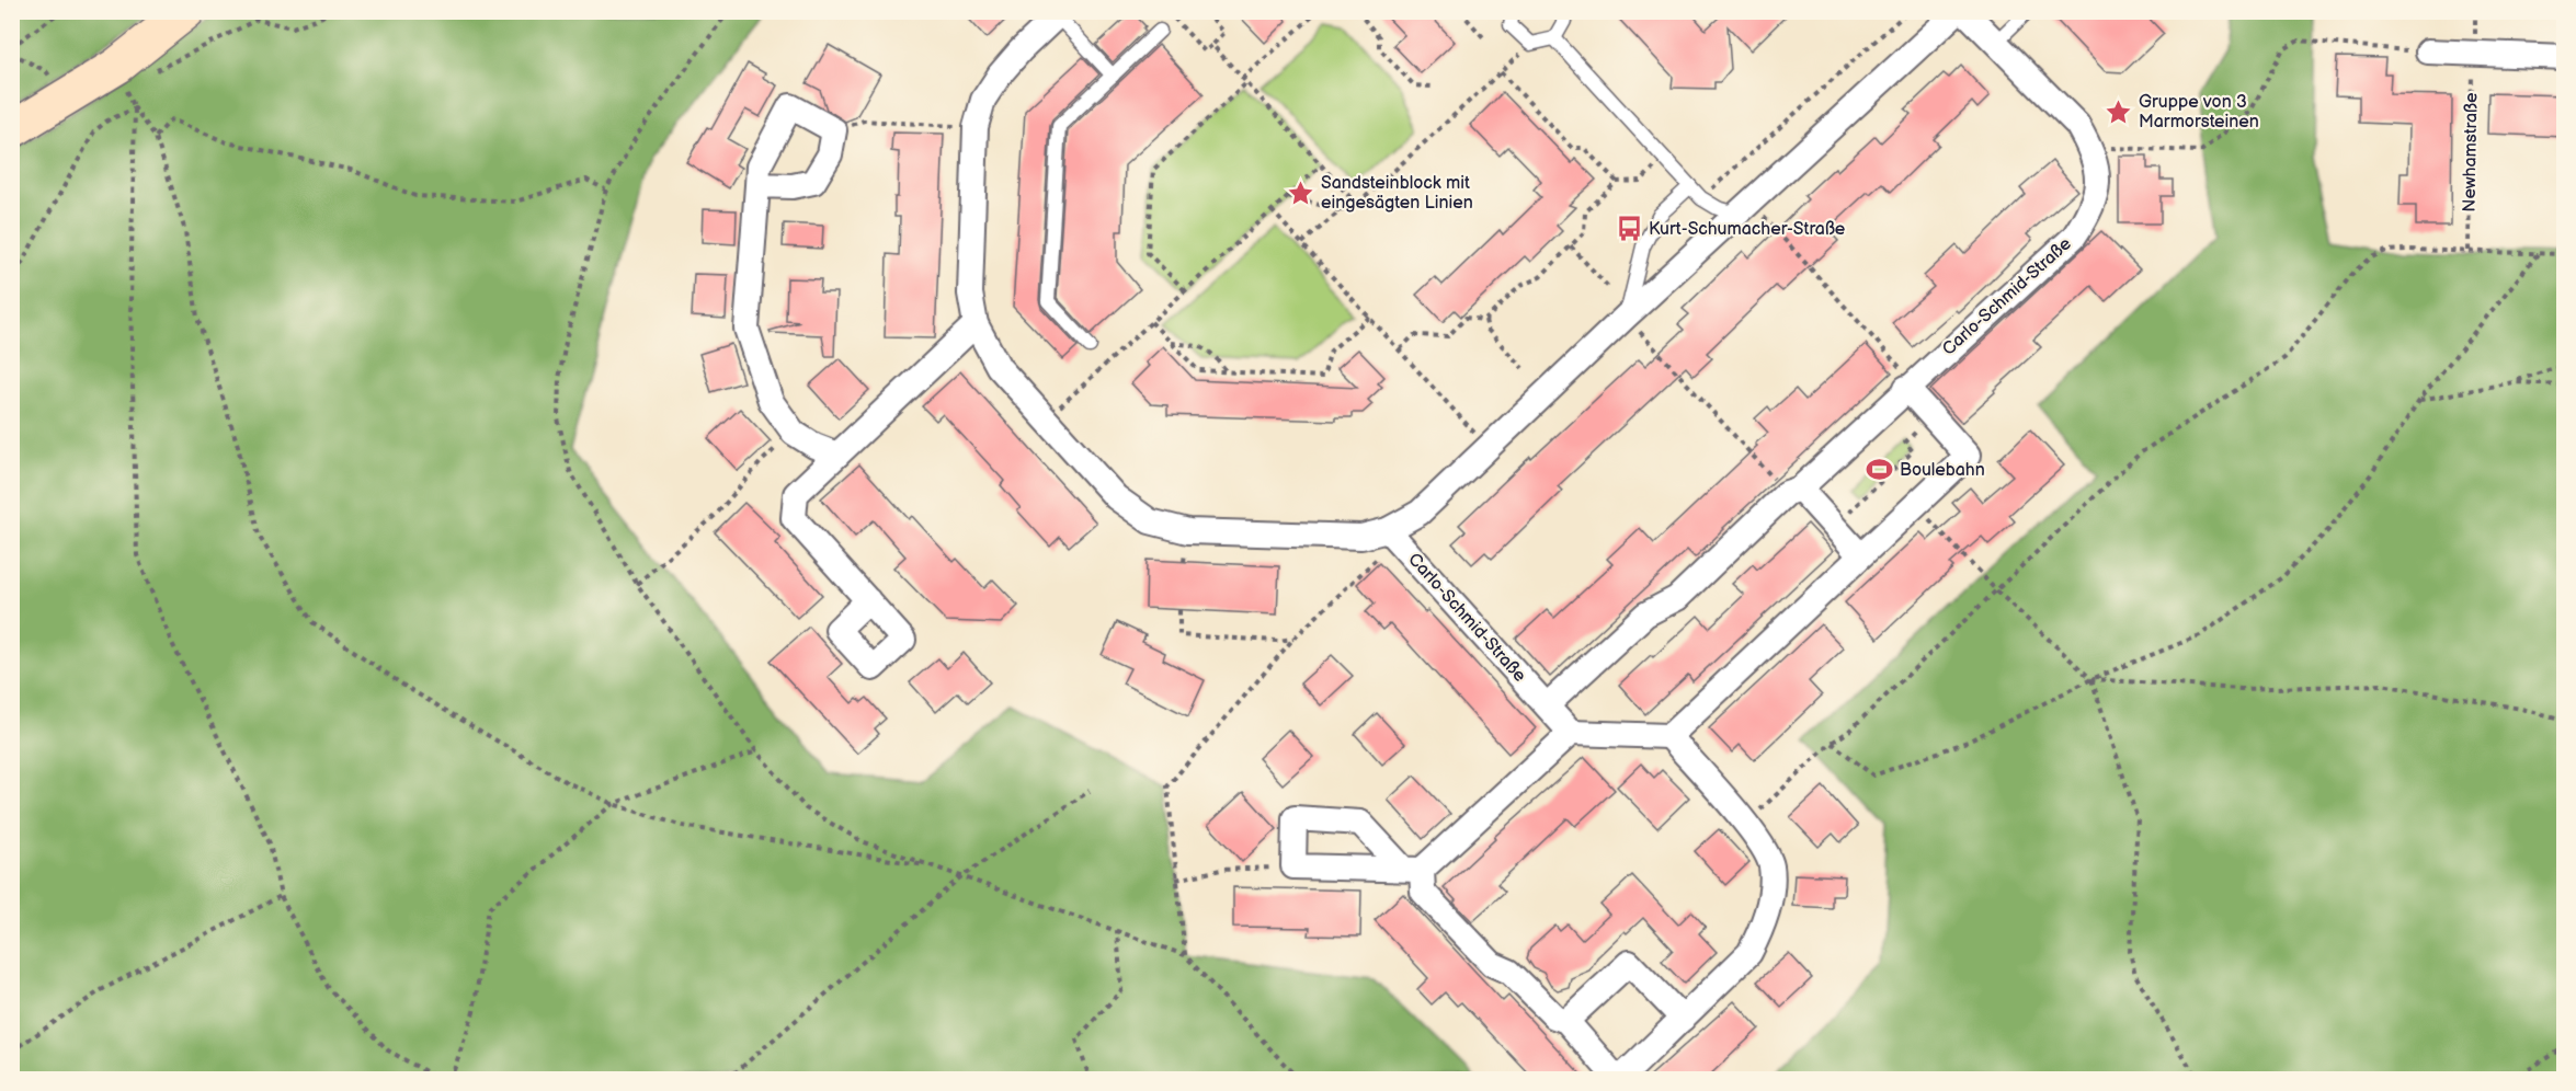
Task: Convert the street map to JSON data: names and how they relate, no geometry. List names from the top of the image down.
{
  "streets": {
    "street": ["Carlo-Schmid-Straße"],
    "path": ["Newhamstraße"]
  },
  "places": {
    "place": ["Gruppe von 3 Marmorsteinen", "Sandsteinblock mit eingesägten Linien"],
    "bus stop": ["Kurt-Schumacher-Straße"],
    "sports": ["Boulebahn"]
  }
}
